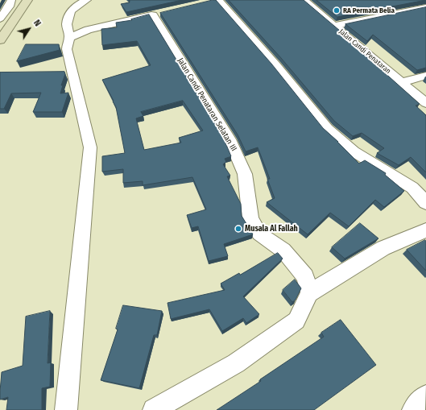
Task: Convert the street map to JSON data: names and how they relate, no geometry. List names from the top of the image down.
{
  "streets": {
    "street": ["Jalan Candi Penataran", "Jalan Candi Penataran Selatan III"]
  },
  "places": ["RA Permata Belia", "Musala Al Fallah"],
  "north": "top right"
}
